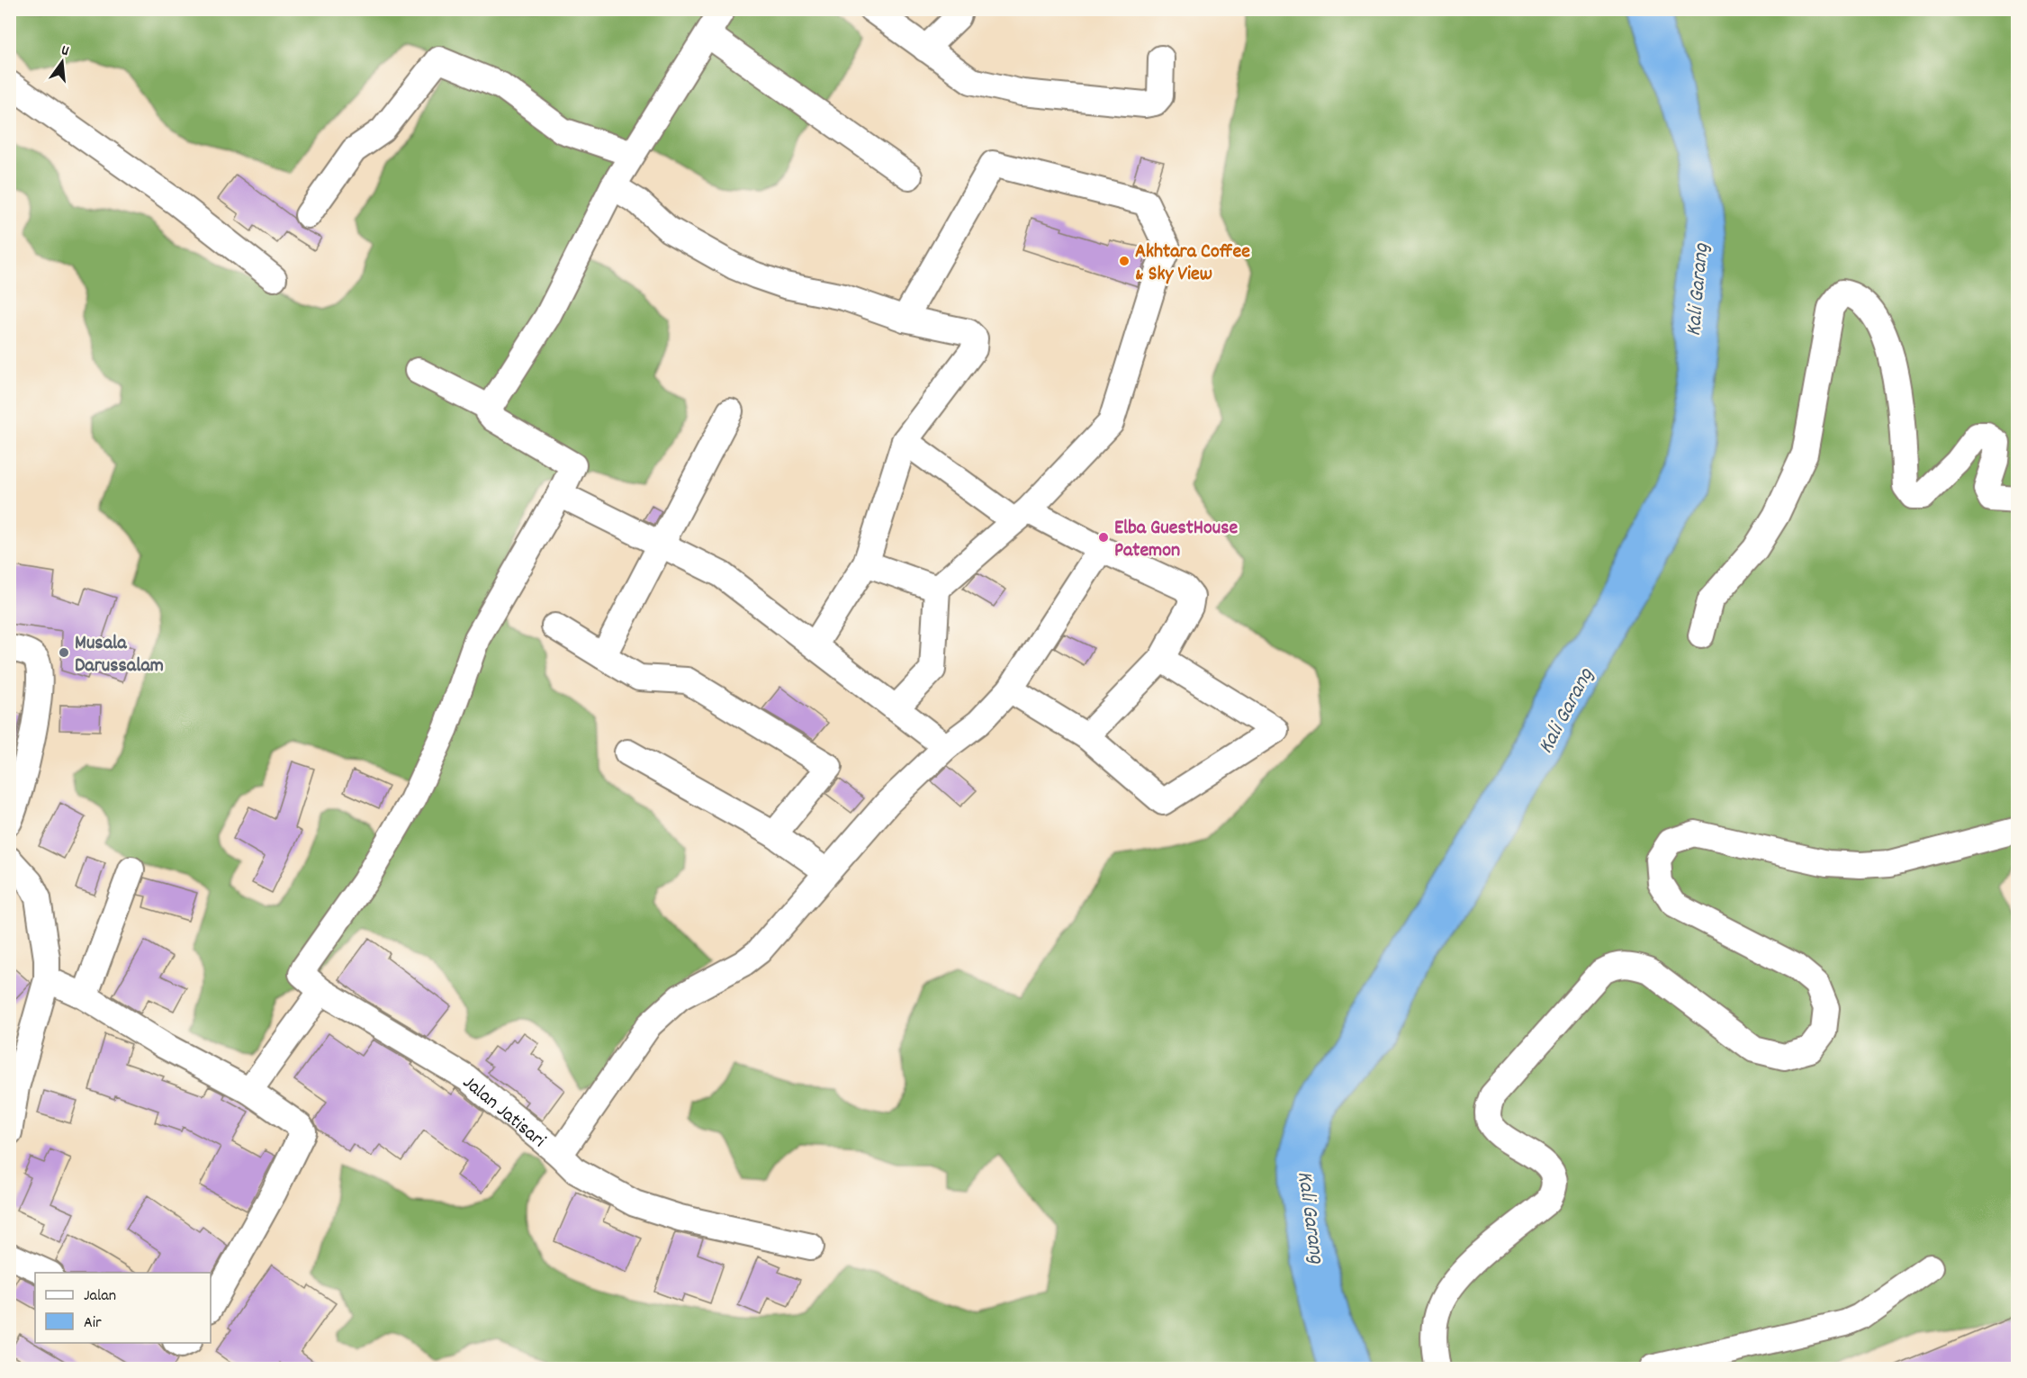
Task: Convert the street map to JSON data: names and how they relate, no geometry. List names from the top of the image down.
{
  "streets": {
    "street": ["Jalan Jatisari"]
  },
  "water": ["Kali Garang"],
  "places": ["Akhtara Coffee & Sky View", "Elba GuestHouse Patemon", "Musala Darussalam"],
  "legend": ["Jalan", "Air"],
  "north": "top"
}
